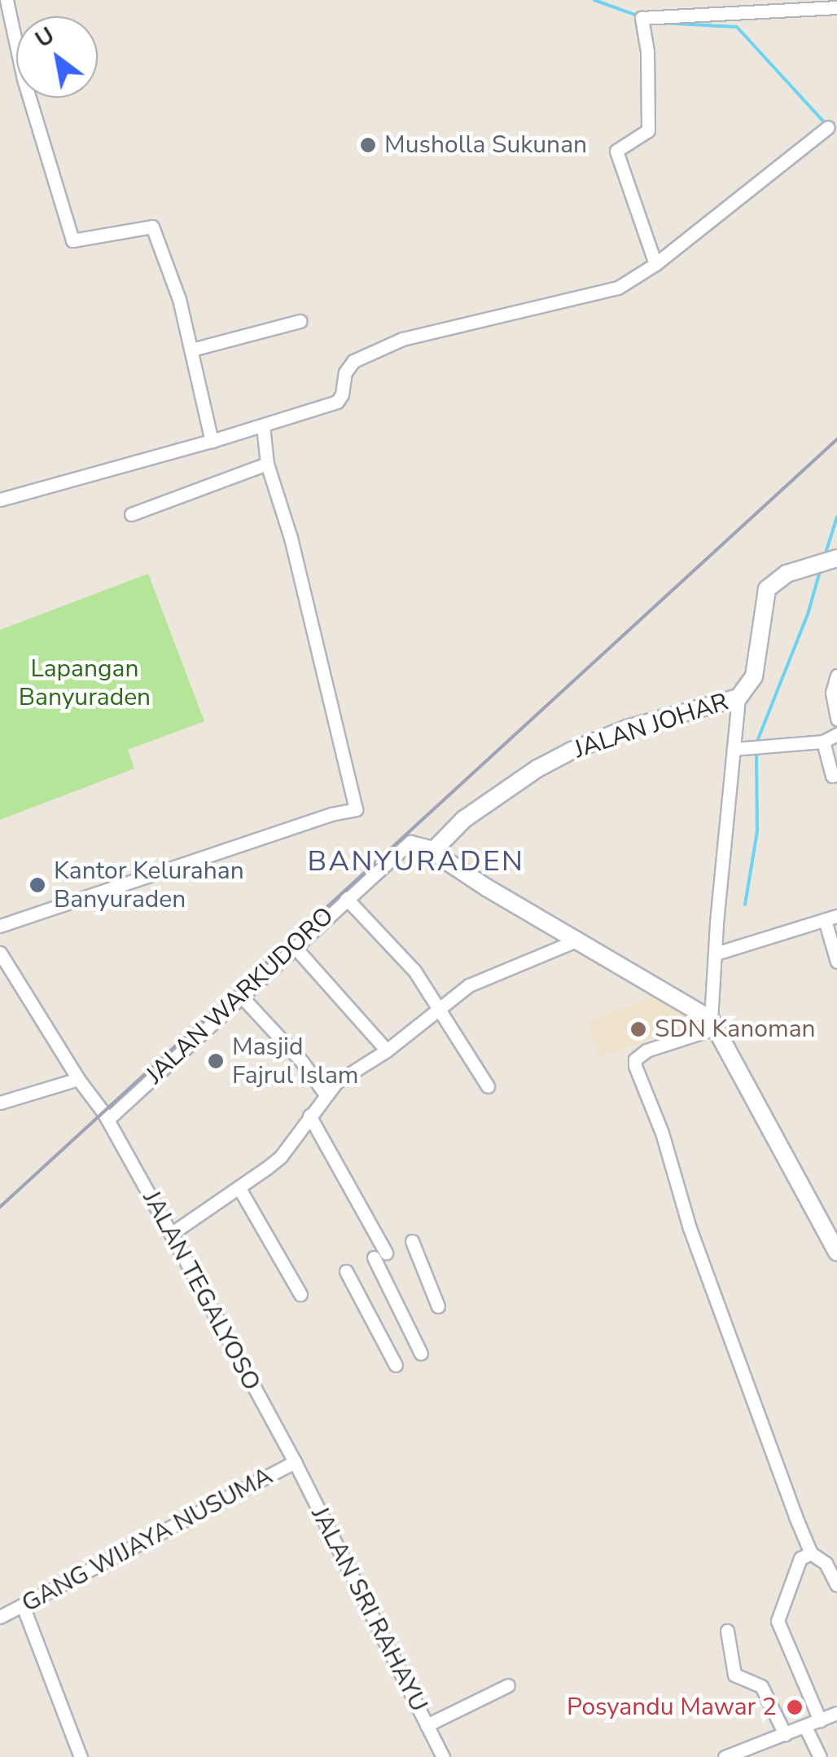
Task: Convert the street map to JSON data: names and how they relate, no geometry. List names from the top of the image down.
{
  "streets": {
    "street": [
      "JALAN JOHAR",
      "JALAN WARKUDORO",
      "JALAN TEGALYOSO",
      "GANG WIJAYA NUSUMA",
      "JALAN SRI RAHAYU"
    ]
  },
  "crossings": [
    ["JALAN JOHAR", "JALAN WARKUDORO"],
    ["JALAN WARKUDORO", "JALAN TEGALYOSO"],
    ["JALAN TEGALYOSO", "GANG WIJAYA NUSUMA"],
    ["JALAN TEGALYOSO", "JALAN SRI RAHAYU"],
    ["GANG WIJAYA NUSUMA", "JALAN SRI RAHAYU"]
  ],
  "districts": ["BANYURADEN"],
  "parks": ["Lapangan Banyuraden"],
  "places": [
    "Musholla Sukunan",
    "Kantor Kelurahan Banyuraden",
    "SDN Kanoman",
    "Masjid Fajrul Islam",
    "Posyandu Mawar 2"
  ],
  "north": "top left"
}
